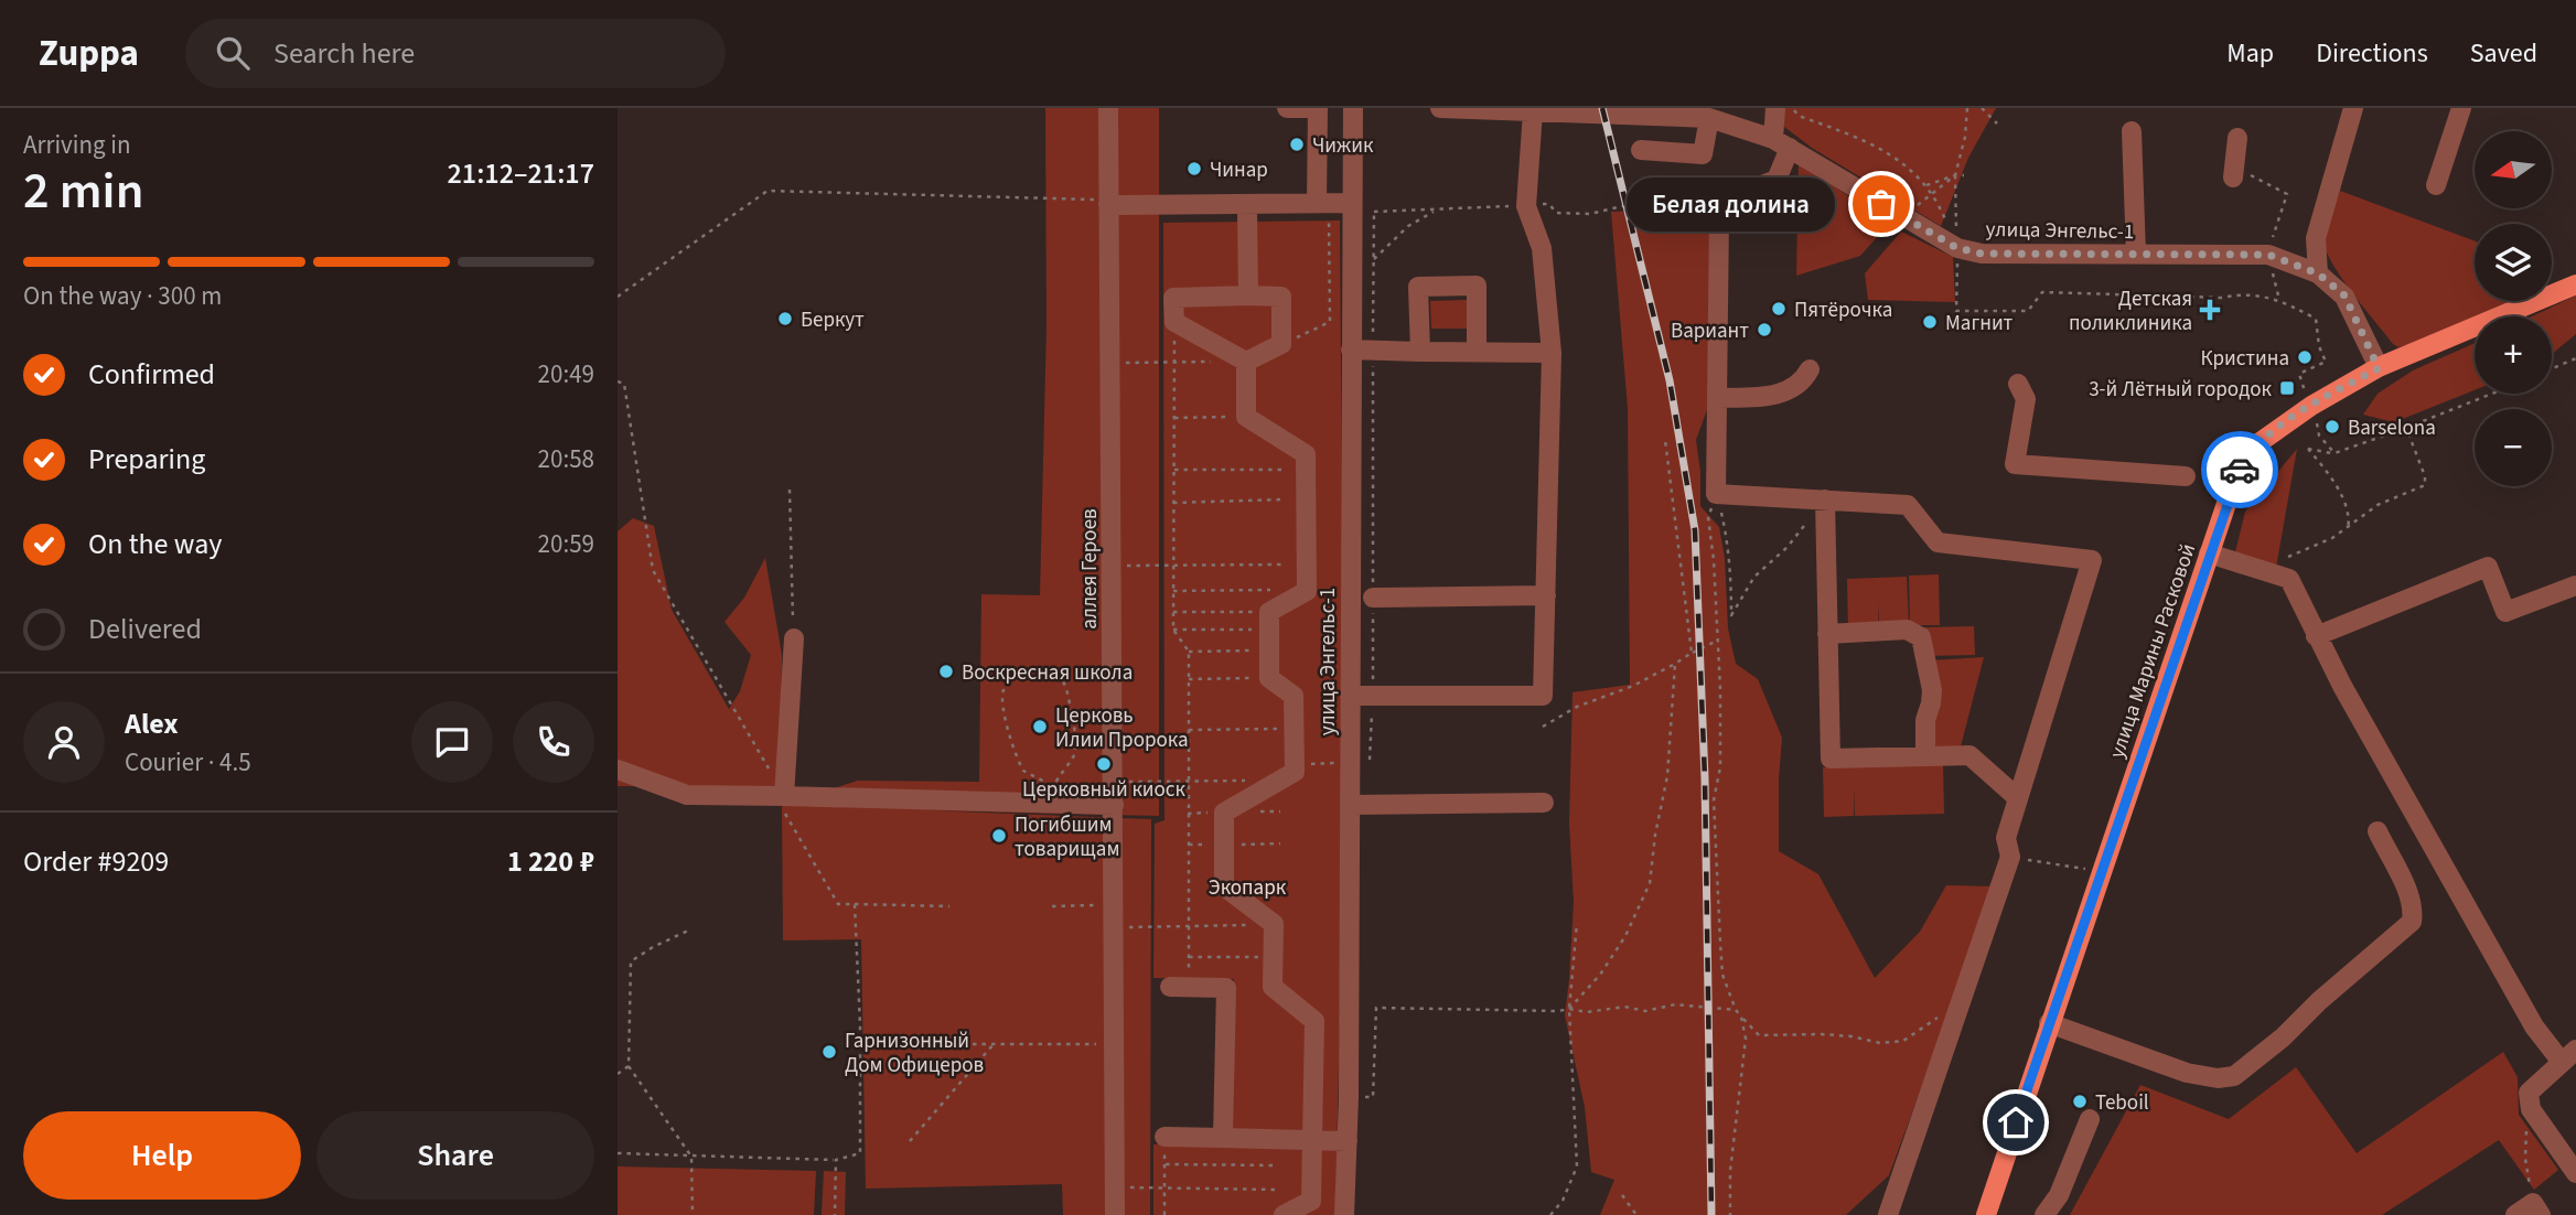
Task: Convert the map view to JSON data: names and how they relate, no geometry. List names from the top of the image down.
{
  "streets": {
    "main road": ["улица Марины Расковой"],
    "street": ["улица Энгельс-1", "аллея Героев"]
  },
  "crossings": [
    ["улица Энгельс-1", "улица Марины Расковой"]
  ],
  "parks": ["Экопарк"],
  "places": {
    "other": [
      "Чижик",
      "Чинар",
      "Белая долина",
      "Пятёрочка",
      "Беркут",
      "Магнит",
      "Вариант",
      "Кристина",
      "Barselona",
      "Воскресная школа",
      "Церковь Илии Пророка",
      "Церковный киоск",
      "Погибшим товарищам",
      "Гарнизонный Дом Офицеров",
      "Teboil"
    ],
    "health": ["Детская поликлиника"],
    "transit": ["3-й Лётный городок"]
  },
  "north": "left",
  "page": {
    "header": "Zuppa",
    "search": "Search here",
    "nav": ["Map", "Directions", "Saved"],
    "heading": ["2 min", "Arriving in", "21:12–21:17"],
    "panel": [
      "Alex",
      "Courier · 4.5",
      "Order #9209",
      "1 220 ₽"
    ],
    "map_buttons": ["+", "−"],
    "bubble": "Белая долина",
    "bar": "On the way · 300 m",
    "list": [
      ["Confirmed", "20:49"],
      ["Preparing", "20:58"],
      ["On the way", "20:59"],
      "Delivered"
    ],
    "buttons": ["Help", "Share"]
  }
}
